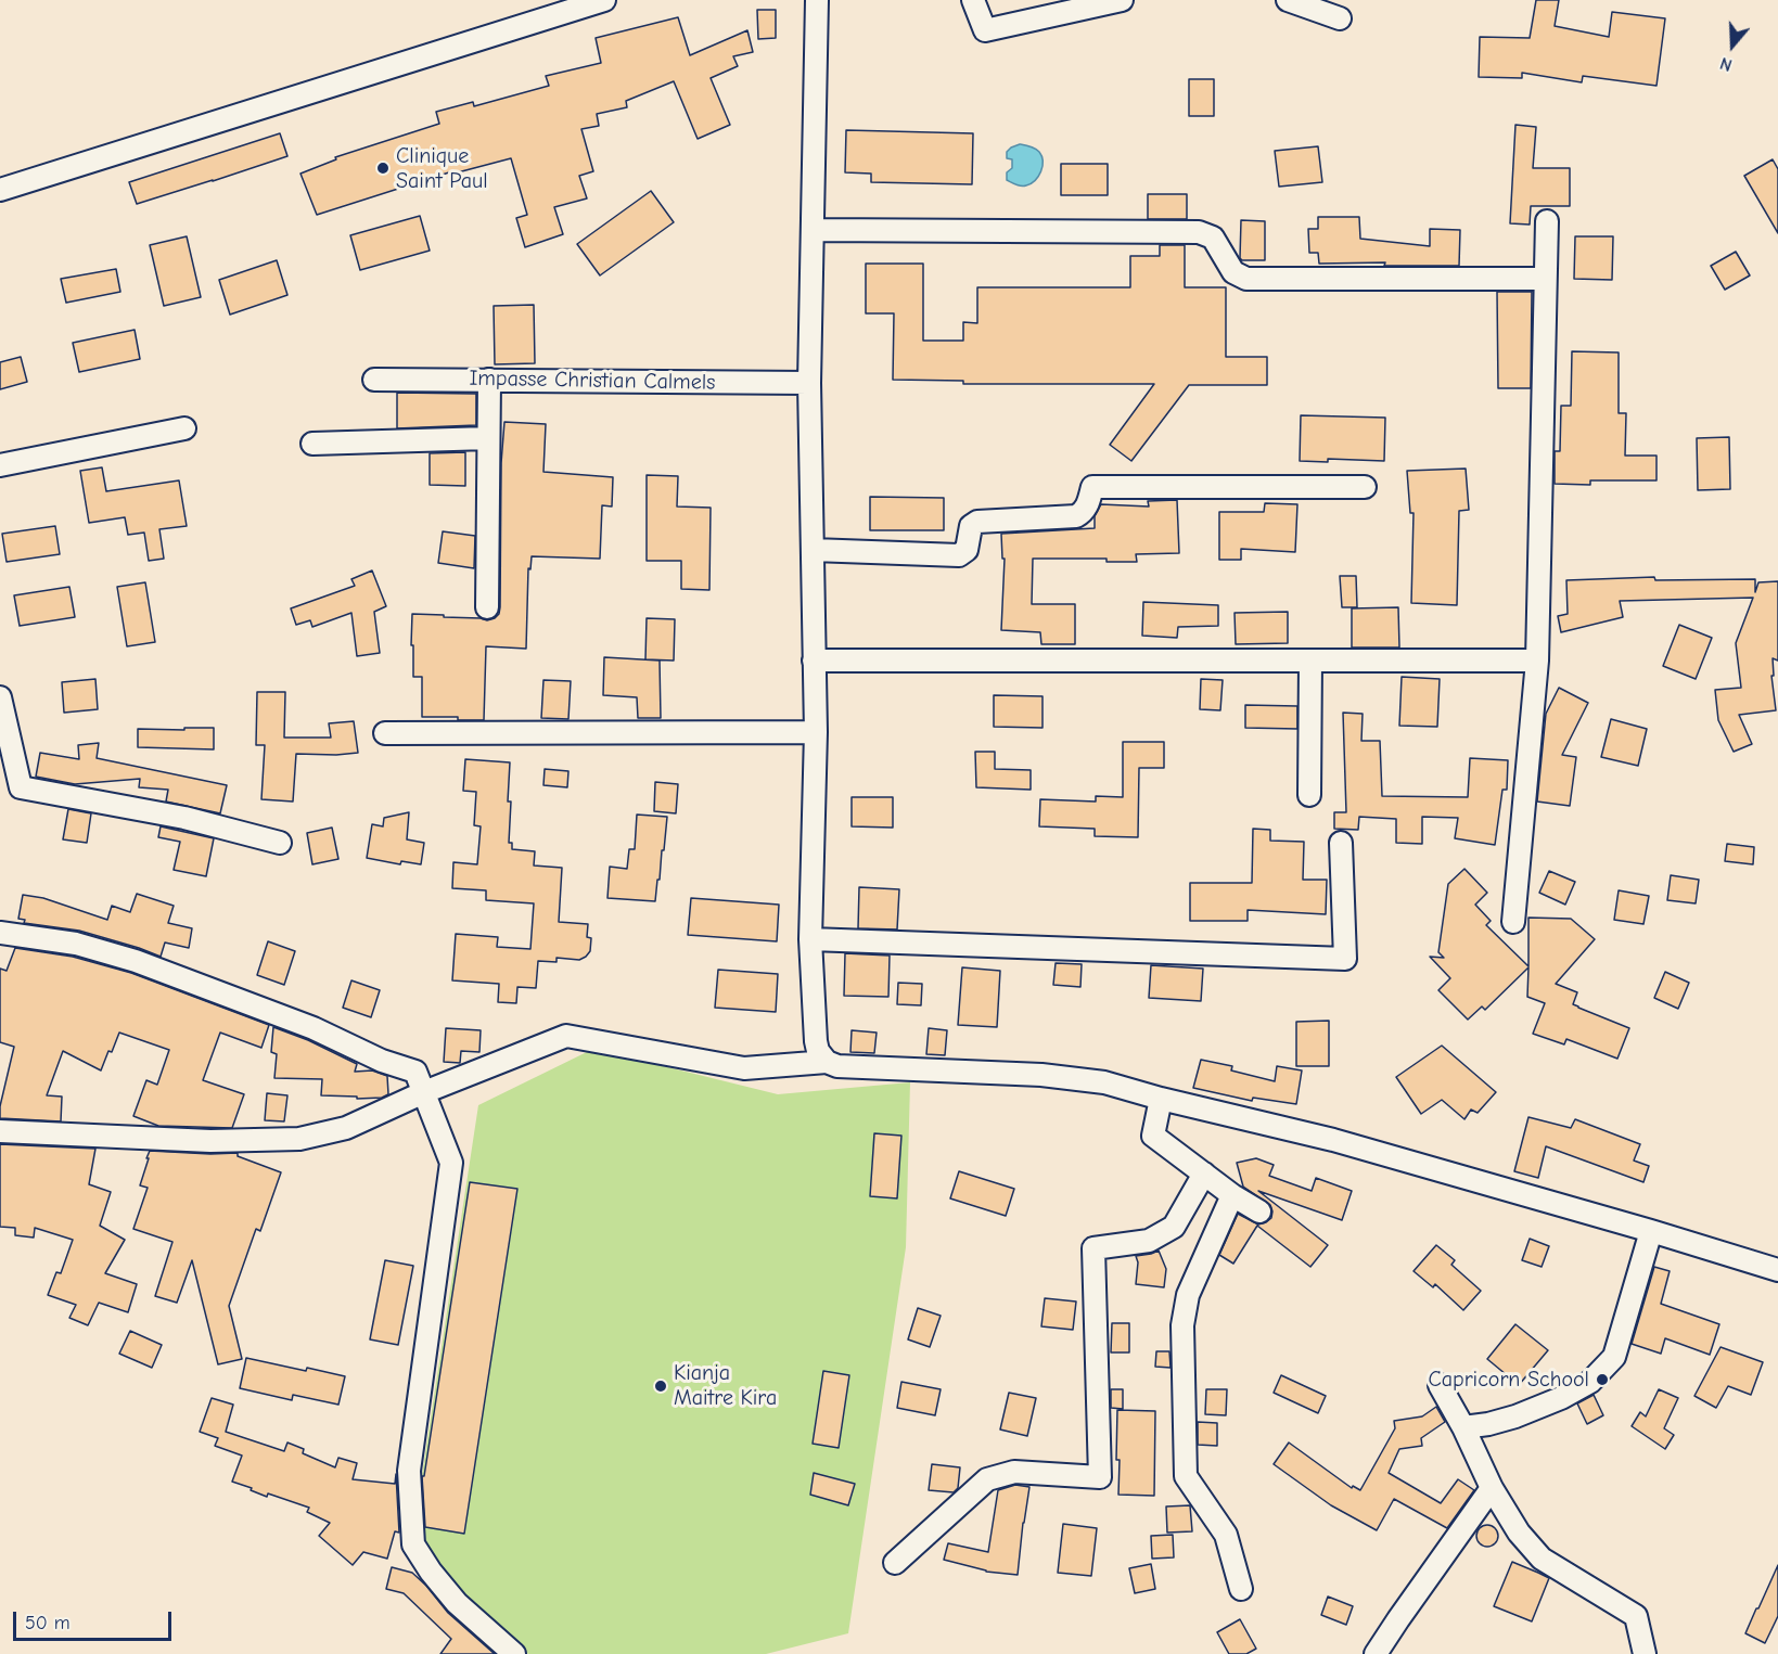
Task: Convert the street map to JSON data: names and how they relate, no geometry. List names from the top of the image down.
{
  "streets": {
    "street": ["Impasse Christian Calmels"]
  },
  "places": ["Clinique Saint Paul", "Capricorn School", "Kianja Maitre Kira"],
  "scale_bar": "50 m",
  "north": "bottom"
}
